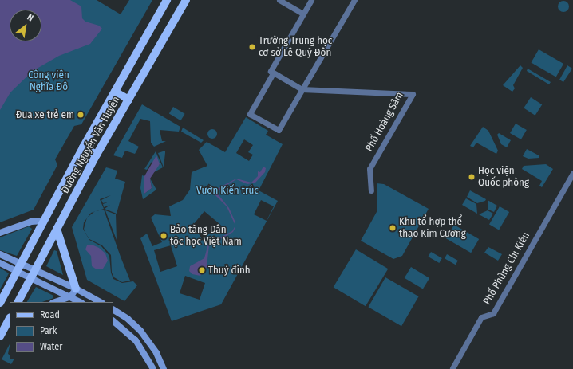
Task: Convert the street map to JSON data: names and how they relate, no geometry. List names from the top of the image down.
{
  "streets": {
    "main road": ["Đường Nguyễn Văn Huyên"],
    "street": ["Phố Hoàng Sâm", "Phố Phùng Chí Kiên"]
  },
  "parks": ["Công viên Nghĩa Đô", "Vườn Kiến trúc"],
  "places": [
    "Trường Trung học cơ sở Lê Quý Đôn",
    "Đua xe trẻ em",
    "Học viện Quốc phòng",
    "Khu tổ hợp thể thao Kim Cương",
    "Bảo tàng Dân tộc học Việt Nam",
    "Thuỷ đình"
  ],
  "legend": ["Road", "Park", "Water"],
  "north": "top right"
}
